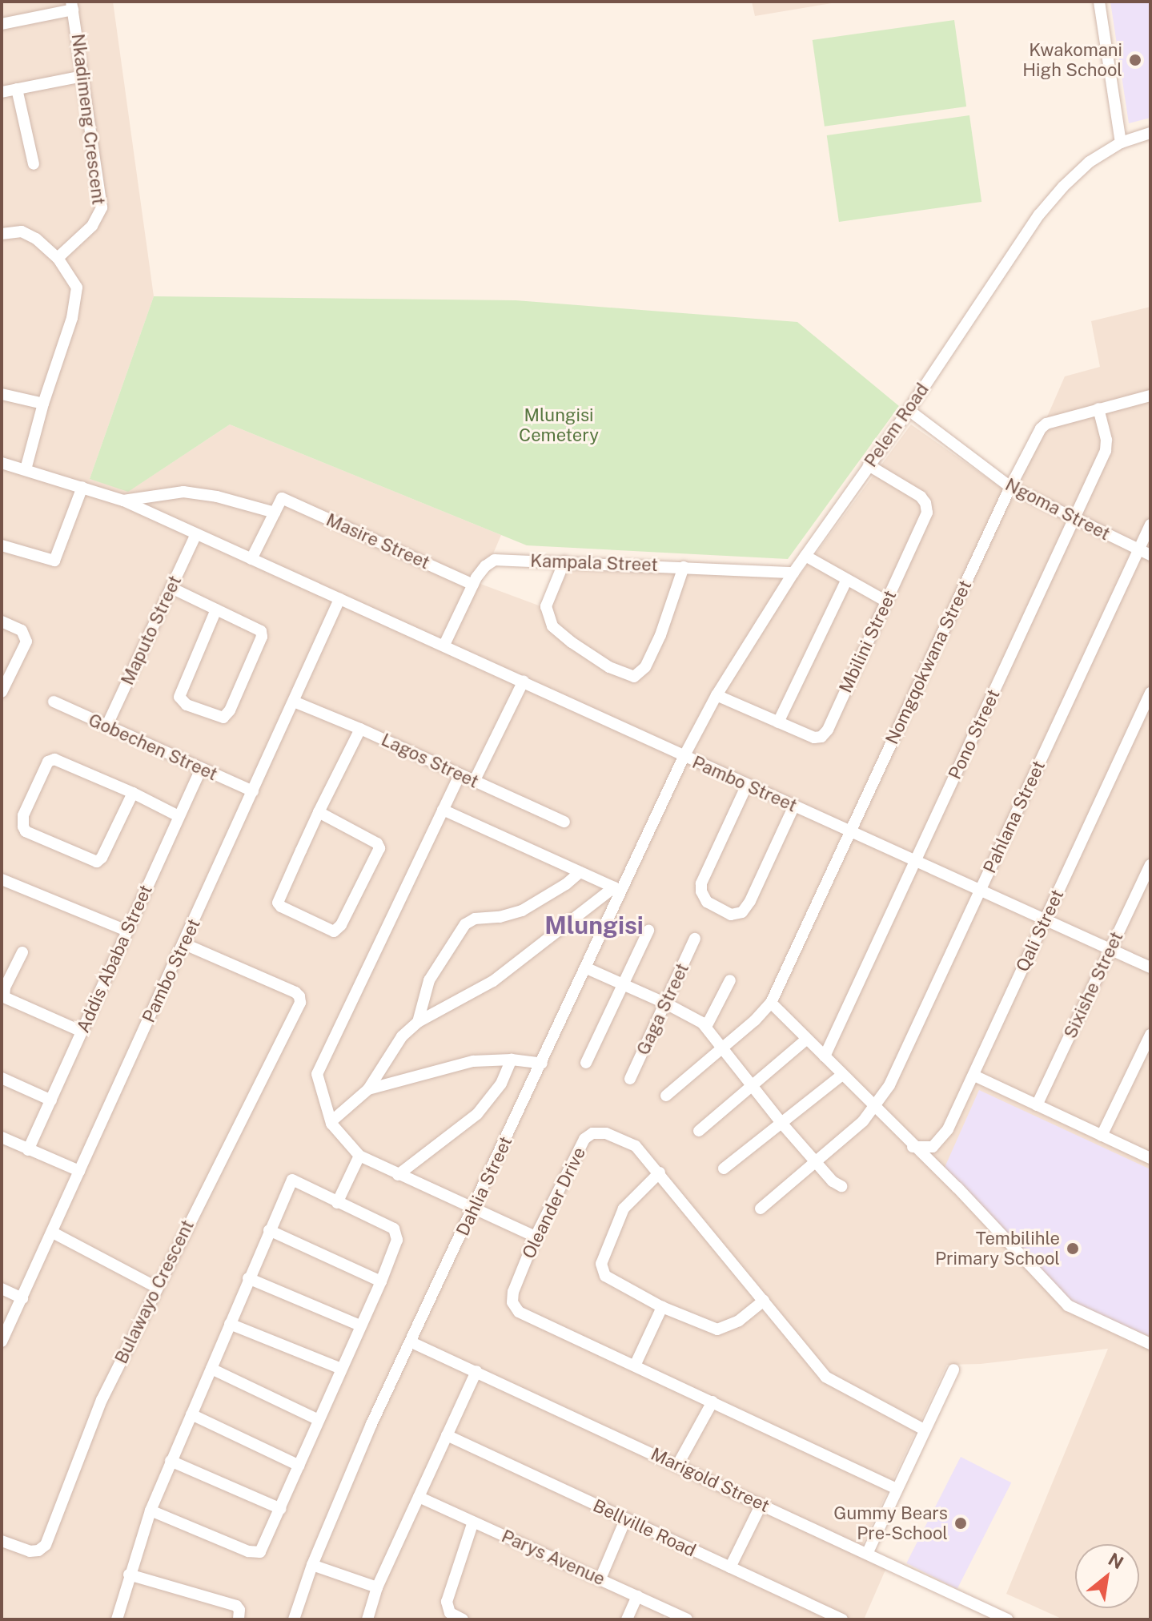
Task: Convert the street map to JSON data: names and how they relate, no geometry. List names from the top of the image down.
{
  "streets": {
    "street": [
      "Nkadimeng Crescent",
      "Pelem Road",
      "Ngoma Street",
      "Masire Street",
      "Kampala Street",
      "Maputo Street",
      "Mbilini Street",
      "Nomgqokwana Street",
      "Pono Street",
      "Gobechen Street",
      "Lagos Street",
      "Pambo Street",
      "Pahlana Street",
      "Qali Street",
      "Addis Ababa Street",
      "Sixishe Street",
      "Gaga Street",
      "Dahlia Street",
      "Oleander Drive",
      "Bulawayo Crescent",
      "Marigold Street",
      "Bellville Road",
      "Parys Avenue"
    ]
  },
  "crossings": [
    ["Pelem Road", "Ngoma Street"],
    ["Pelem Road", "Kampala Street"],
    ["Pelem Road", "Mbilini Street"],
    ["Pelem Road", "Pambo Street"],
    ["Pelem Road", "Dahlia Street"],
    ["Ngoma Street", "Nomgqokwana Street"],
    ["Ngoma Street", "Pono Street"],
    ["Ngoma Street", "Pahlana Street"],
    ["Masire Street", "Kampala Street"],
    ["Kampala Street", "Pambo Street"],
    ["Maputo Street", "Gobechen Street"],
    ["Maputo Street", "Pambo Street"],
    ["Nomgqokwana Street", "Pono Street"],
    ["Nomgqokwana Street", "Pambo Street"],
    ["Pono Street", "Pambo Street"],
    ["Gobechen Street", "Pambo Street"],
    ["Gobechen Street", "Addis Ababa Street"],
    ["Lagos Street", "Pambo Street"],
    ["Pambo Street", "Pahlana Street"],
    ["Pambo Street", "Qali Street"],
    ["Pambo Street", "Sixishe Street"],
    ["Pambo Street", "Dahlia Street"],
    ["Pambo Street", "Bulawayo Crescent"],
    ["Dahlia Street", "Marigold Street"]
  ],
  "districts": ["Mlungisi"],
  "parks": ["Mlungisi Cemetery"],
  "places": ["Kwakomani High School", "Tembilihle Primary School", "Gummy Bears Pre-School"],
  "north": "top right"
}
